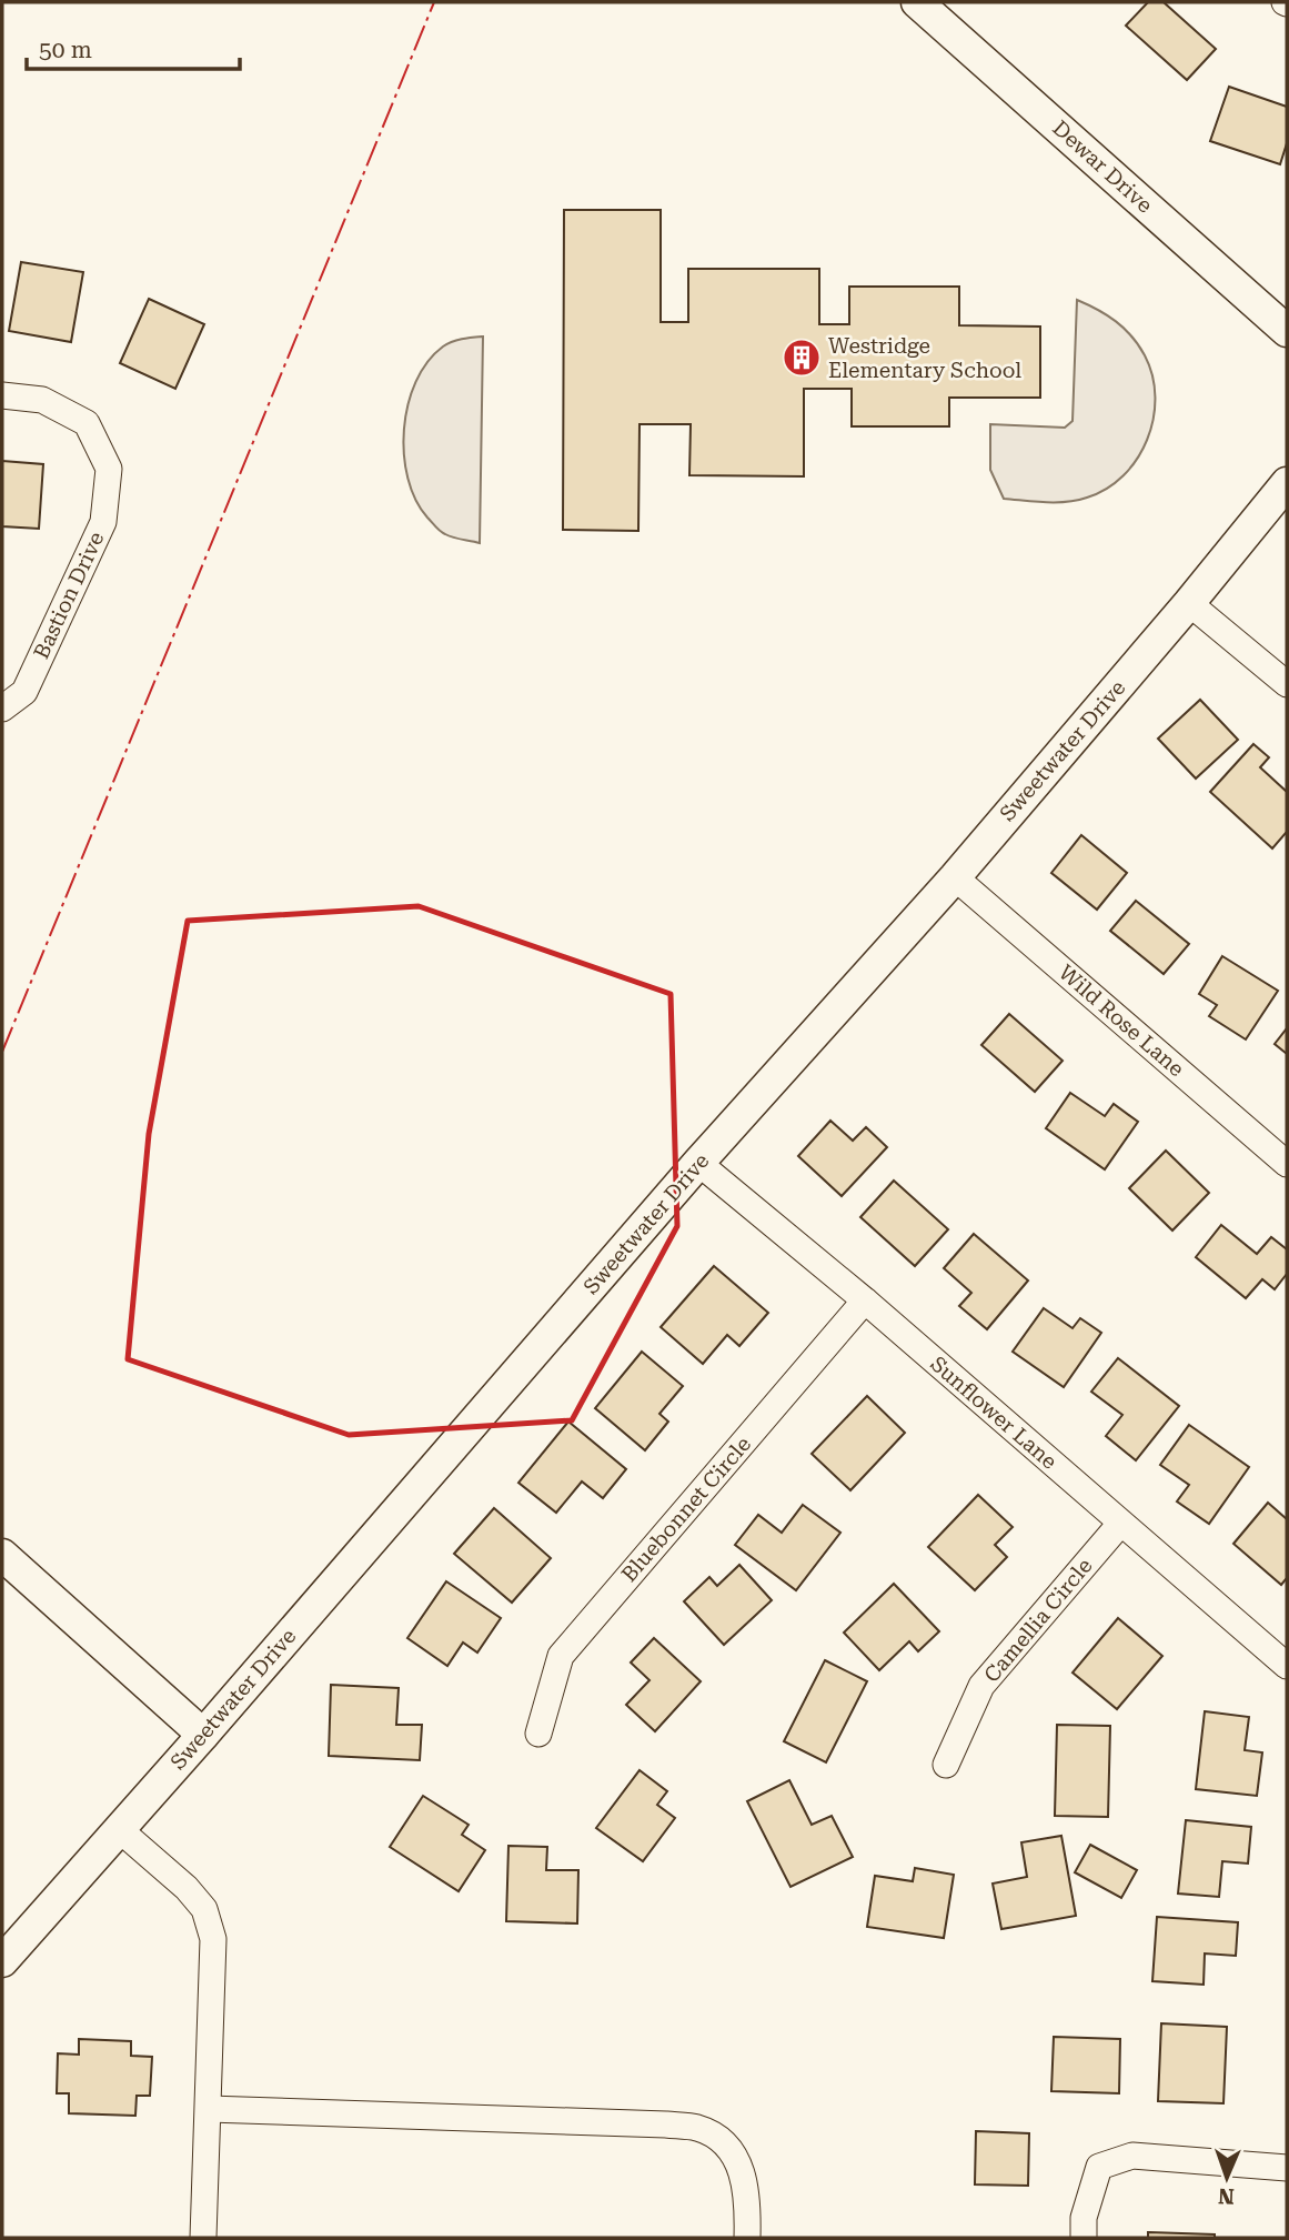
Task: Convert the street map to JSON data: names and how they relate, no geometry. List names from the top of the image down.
{
  "streets": {
    "street": [
      "Dewar Drive",
      "Bastion Drive",
      "Sweetwater Drive",
      "Wild Rose Lane",
      "Sunflower Lane",
      "Bluebonnet Circle",
      "Camellia Circle"
    ]
  },
  "crossings": [
    ["Sweetwater Drive", "Wild Rose Lane"],
    ["Sweetwater Drive", "Sunflower Lane"],
    ["Sunflower Lane", "Bluebonnet Circle"],
    ["Sunflower Lane", "Camellia Circle"]
  ],
  "places": {
    "building": ["Westridge Elementary School"]
  },
  "scale_bar": "50 m",
  "north": "bottom"
}
